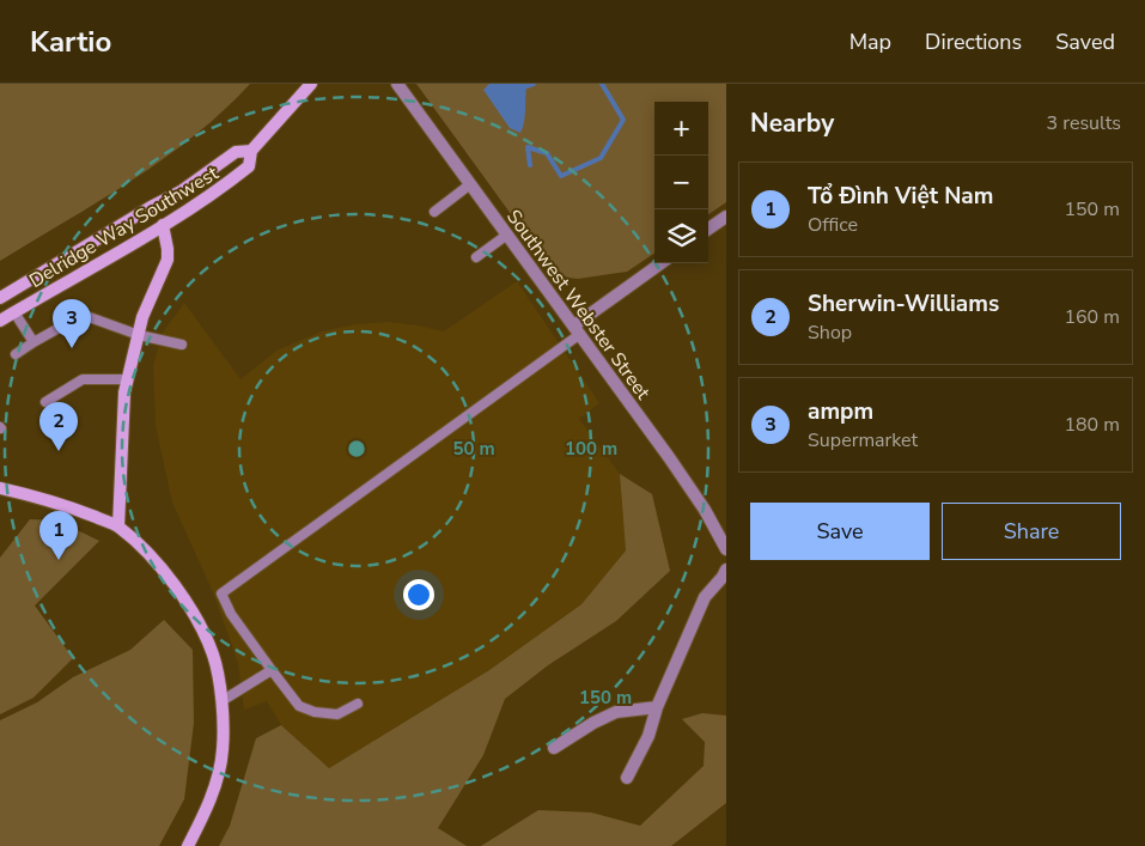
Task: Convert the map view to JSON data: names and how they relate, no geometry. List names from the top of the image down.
{
  "streets": {
    "street": ["Delridge Way Southwest", "Southwest Webster Street"]
  },
  "page": {
    "header": "Kartio",
    "nav": ["Map", "Directions", "Saved"],
    "heading": ["Nearby", "3 results"],
    "map_buttons": ["+", "−"],
    "list": [
      {
        "mark": "1",
        "name": "Tổ Đình Việt Nam",
        "note": "Office",
        "value": "150 m"
      },
      {
        "mark": "2",
        "name": "Sherwin-Williams",
        "note": "Shop",
        "value": "160 m"
      },
      {
        "mark": "3",
        "name": "ampm",
        "note": "Supermarket",
        "value": "180 m"
      }
    ],
    "pins": ["3", "2", "1"],
    "buttons": ["Save", "Share"]
  },
  "rings": ["50 m", "100 m", "150 m"]
}
